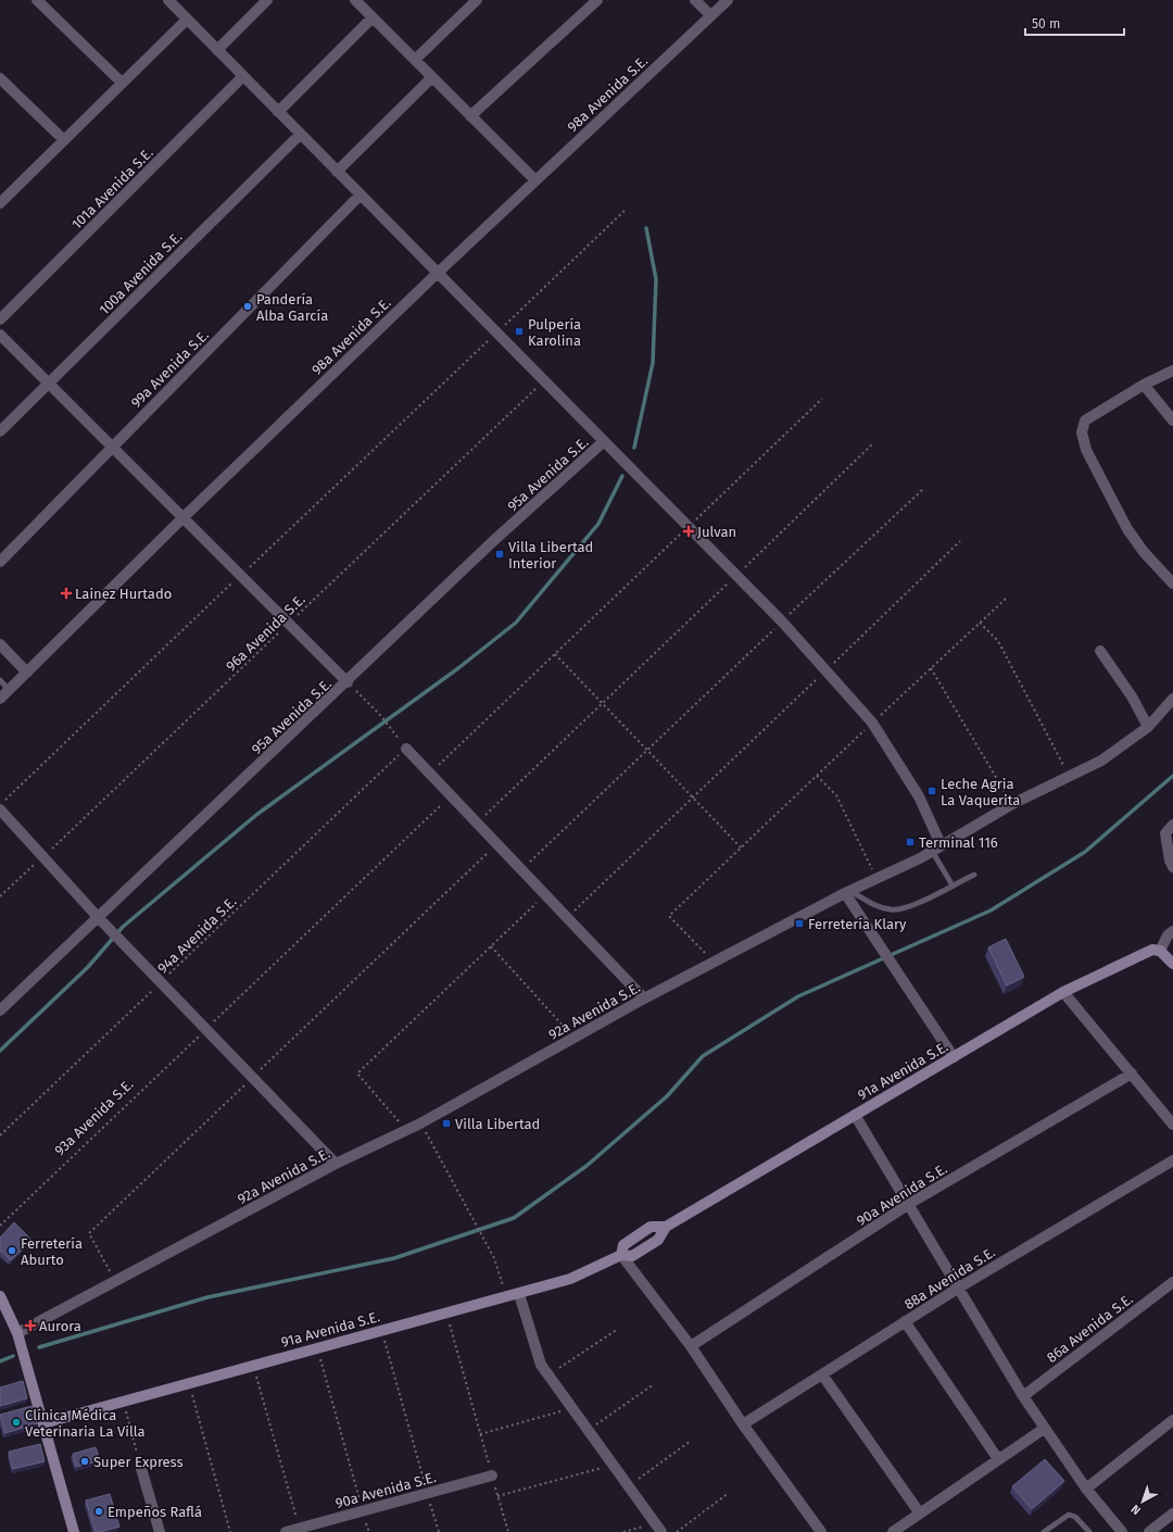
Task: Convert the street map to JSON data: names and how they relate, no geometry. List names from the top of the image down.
{
  "streets": {
    "street": [
      "98a Avenida S.E.",
      "101a Avenida S.E.",
      "100a Avenida S.E.",
      "99a Avenida S.E.",
      "95a Avenida S.E.",
      "92a Avenida S.E.",
      "91a Avenida S.E.",
      "90a Avenida S.E.",
      "88a Avenida S.E.",
      "86a Avenida S.E."
    ],
    "path": ["96a Avenida S.E.", "94a Avenida S.E.", "93a Avenida S.E."]
  },
  "places": {
    "other": [
      "Pandería Alba García",
      "Ferretería Aburto",
      "Clínica Médica Veterinaria La Villa",
      "Super Express",
      "Empeños Raflá"
    ],
    "transit": [
      "Pulpería Karolina",
      "Villa Libertad Interior",
      "Leche Agria La Vaquerita",
      "Terminal 116",
      "Ferretería Klary",
      "Villa Libertad"
    ],
    "health": ["Julvan", "Lainez Hurtado", "Aurora"]
  },
  "scale_bar": "50 m",
  "north": "bottom left"
}
